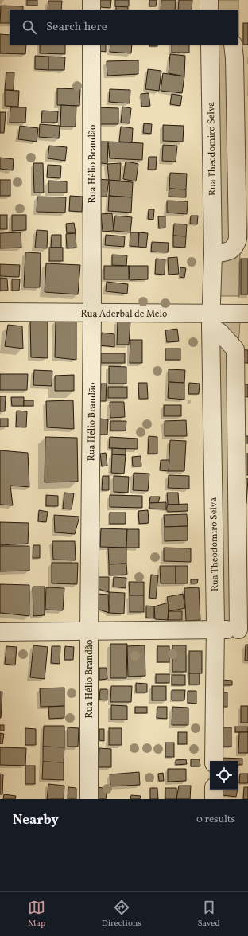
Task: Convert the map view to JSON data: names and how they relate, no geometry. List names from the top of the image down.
{
  "streets": {
    "street": ["Rua Theodomiro Selva", "Rua Hélio Brandão", "Rua Aderbal de Melo"]
  },
  "crossings": [
    ["Rua Theodomiro Selva", "Rua Aderbal de Melo"],
    ["Rua Hélio Brandão", "Rua Aderbal de Melo"]
  ],
  "page": {
    "search": "Search here",
    "heading": ["Nearby", "0 results"],
    "nav": ["Map", "Directions", "Saved"]
  }
}
